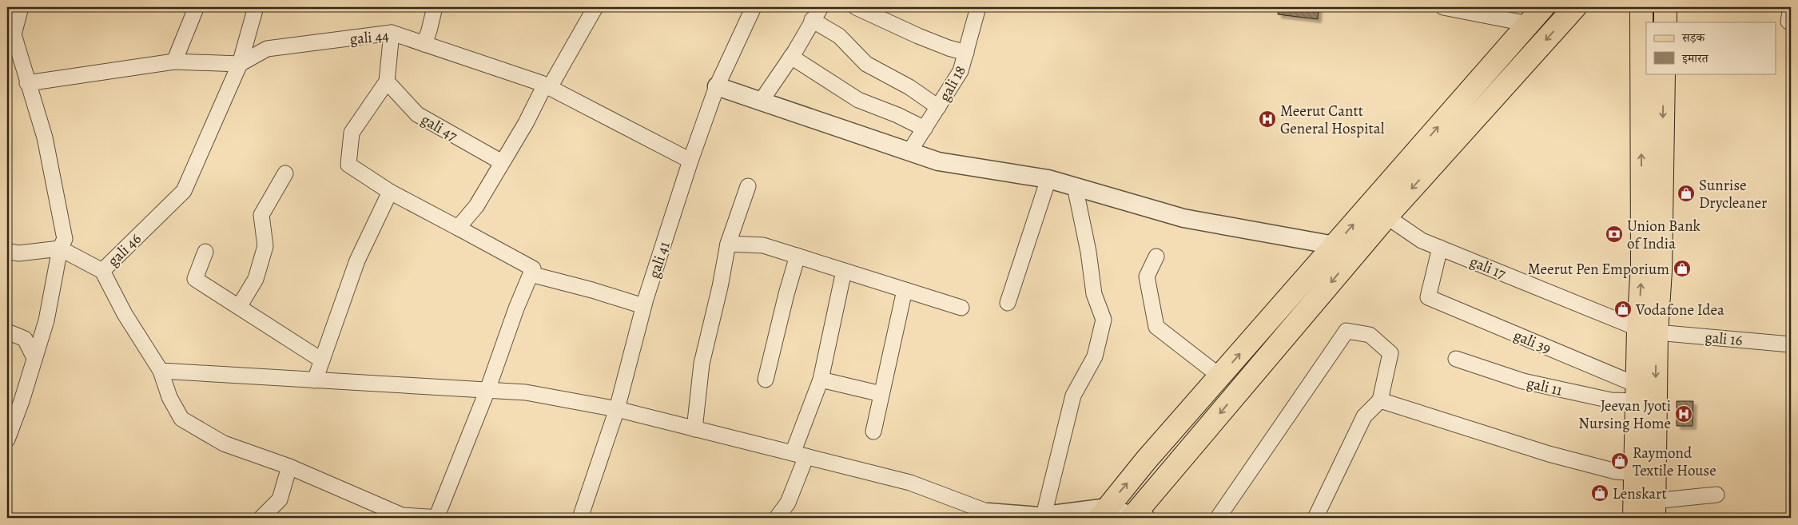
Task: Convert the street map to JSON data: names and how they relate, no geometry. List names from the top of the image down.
{
  "streets": {
    "street": [
      "gali 44",
      "gali 18",
      "gali 47",
      "gali 46",
      "gali 41",
      "gali 17",
      "gali 16",
      "gali 39",
      "gali 11"
    ]
  },
  "crossings": [
    ["gali 44", "gali 46"],
    ["gali 44", "gali 41"],
    ["gali 17", "gali 16"],
    ["gali 17", "gali 39"],
    ["gali 39", "gali 11"]
  ],
  "places": {
    "hospital": ["Meerut Cantt General Hospital", "Jeevan Jyoti Nursing Home"],
    "shop": [
      "Sunrise Drycleaner",
      "Meerut Pen Emporium",
      "Vodafone Idea",
      "Raymond Textile House",
      "Lenskart"
    ],
    "bank": ["Union Bank of India"]
  },
  "legend": ["सड़क", "इमारत"]
}
